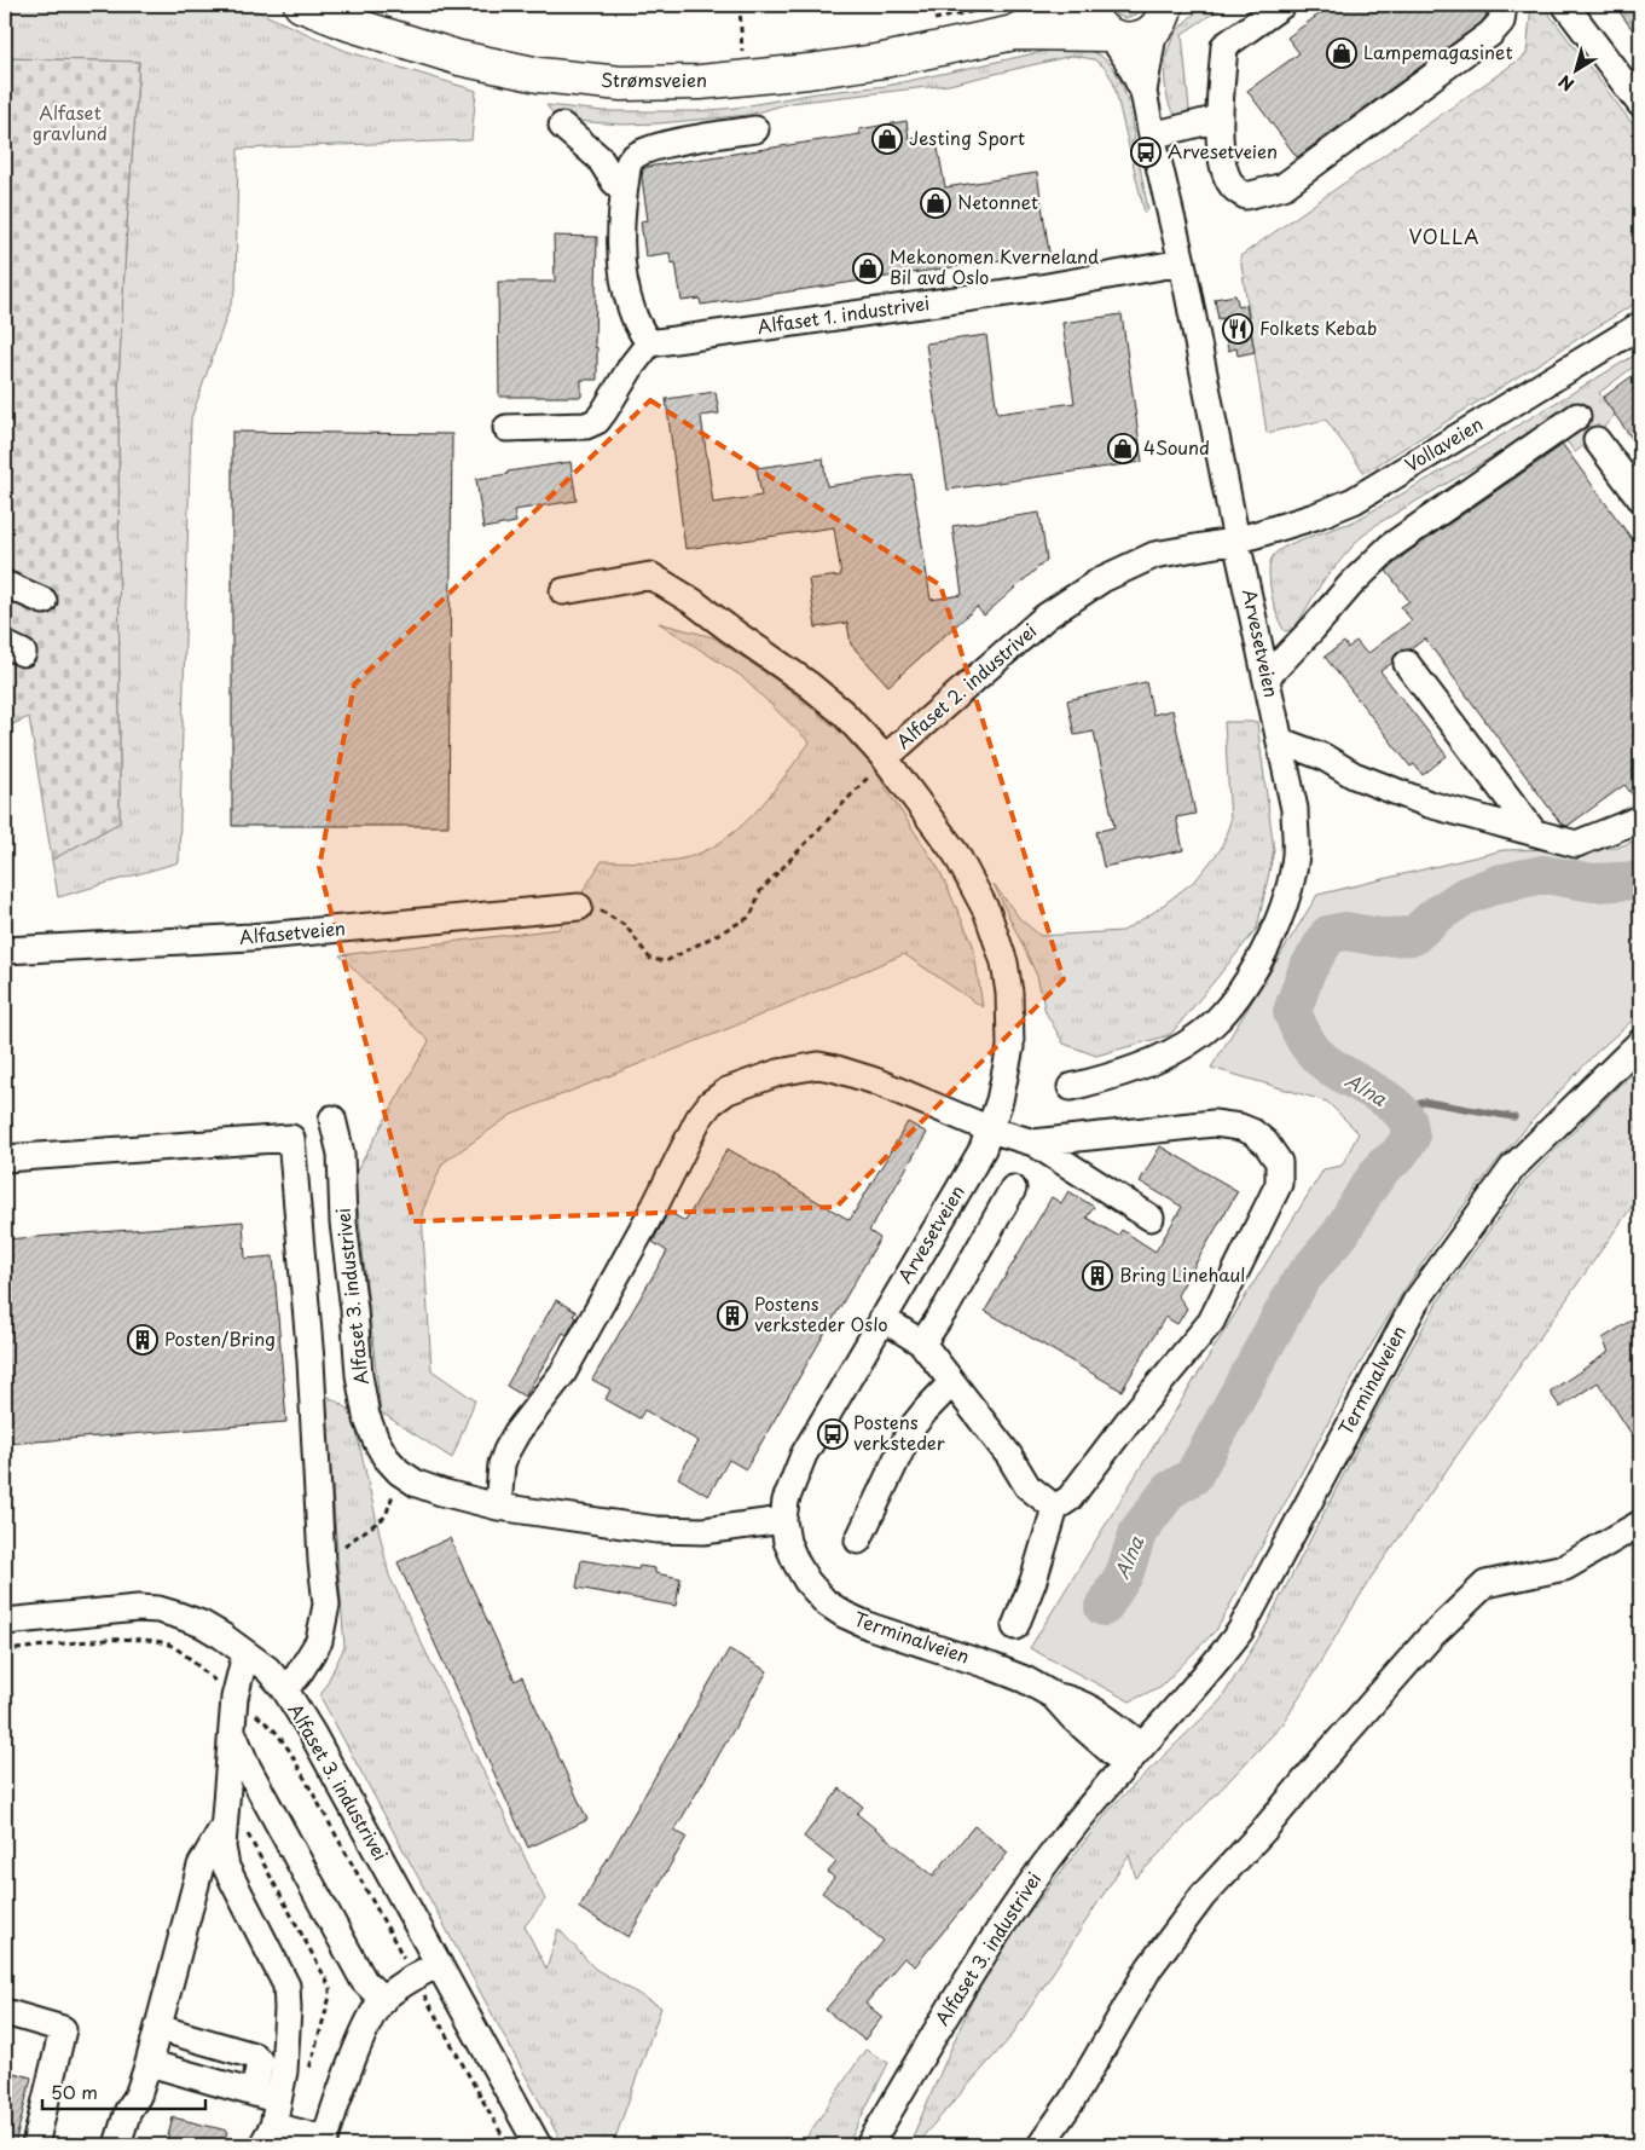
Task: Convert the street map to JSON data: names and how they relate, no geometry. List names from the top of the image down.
{
  "streets": {
    "main road": ["Strømsveien"],
    "street": [
      "Alfaset 1. industrivei",
      "Vollaveien",
      "Arvesetveien",
      "Alfaset 2. industrivei",
      "Alfasetveien",
      "Alfaset 3. industrivei",
      "Terminalveien"
    ]
  },
  "crossings": [
    ["Strømsveien", "Arvesetveien"],
    ["Alfaset 1. industrivei", "Arvesetveien"],
    ["Vollaveien", "Arvesetveien"],
    ["Vollaveien", "Alfaset 2. industrivei"],
    ["Arvesetveien", "Alfaset 2. industrivei"],
    ["Arvesetveien", "Alfaset 3. industrivei"],
    ["Arvesetveien", "Terminalveien"],
    ["Alfaset 3. industrivei", "Terminalveien"]
  ],
  "districts": ["VOLLA"],
  "water": ["Alna"],
  "parks": ["Alfaset gravlund"],
  "places": {
    "shop": [
      "Lampemagasinet",
      "Jesting Sport",
      "Netonnet",
      "Mekonomen Kverneland Bil avd Oslo",
      "4Sound"
    ],
    "bus stop": ["Arvesetveien", "Postens verksteder"],
    "restaurant": ["Folkets Kebab"],
    "building": ["Bring Linehaul", "Postens verksteder Oslo", "Posten/Bring"]
  },
  "scale_bar": "50 m",
  "north": "bottom left"
}
